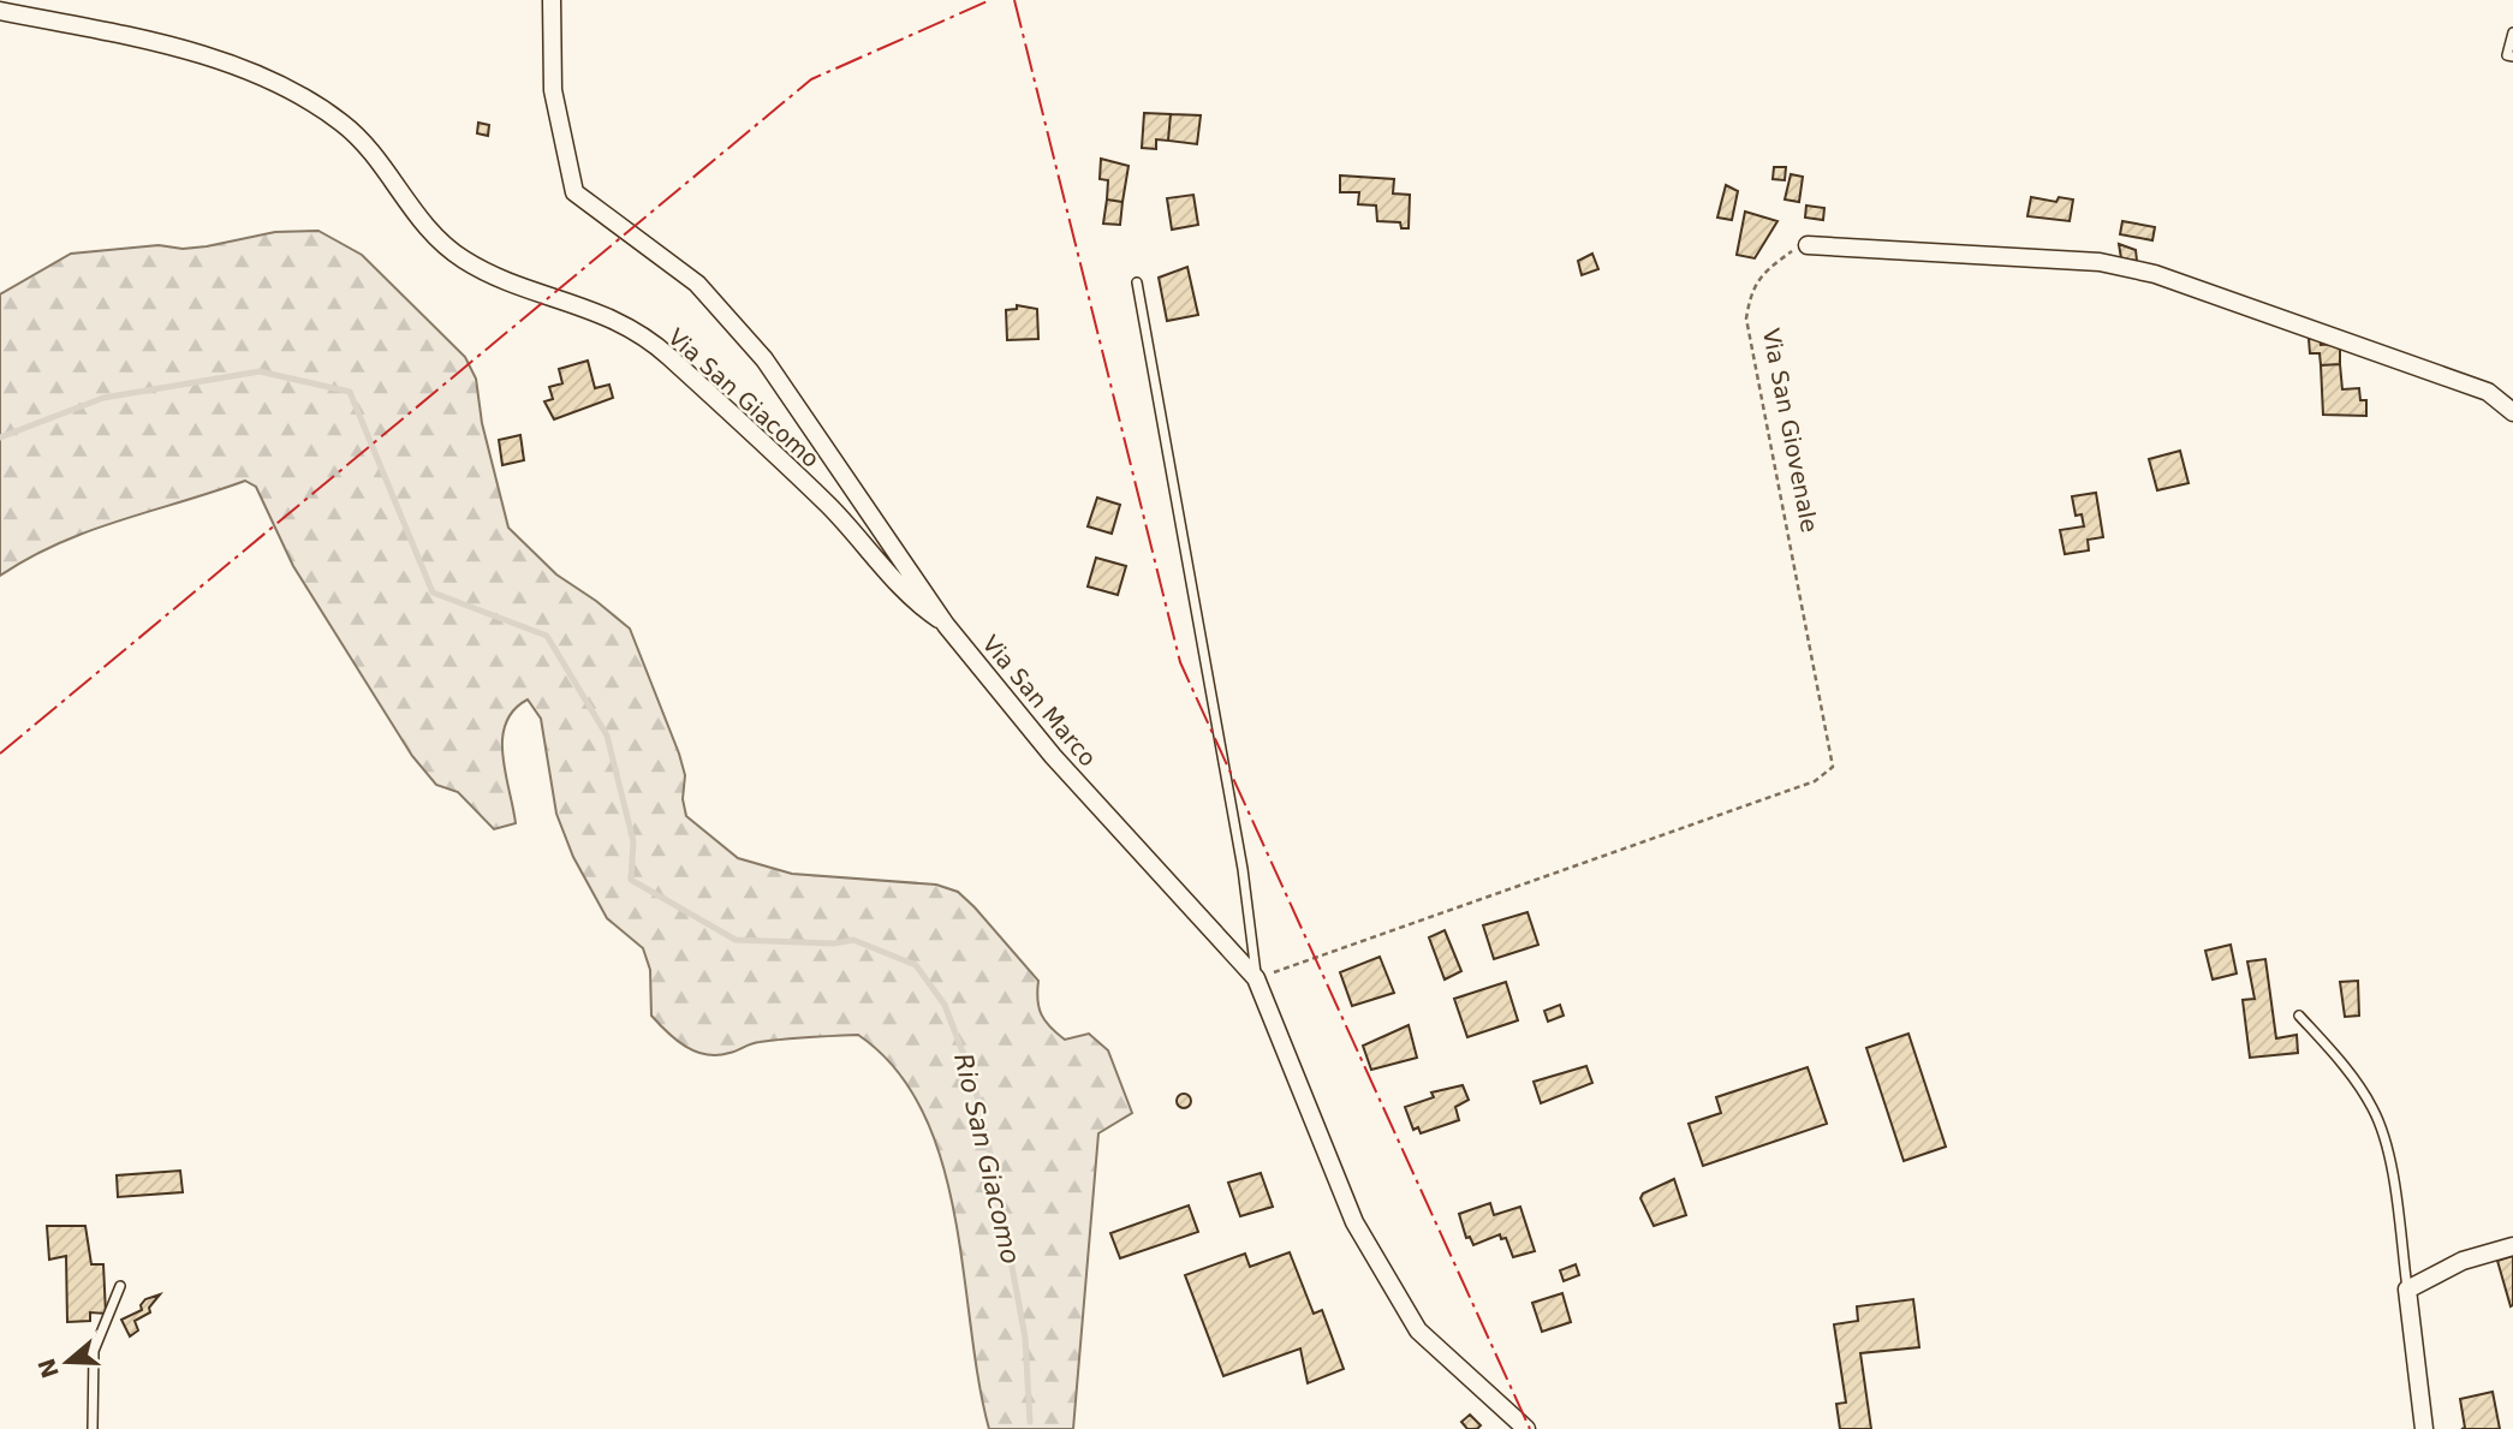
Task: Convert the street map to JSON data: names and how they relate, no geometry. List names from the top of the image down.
{
  "streets": {
    "street": ["Via San Giacomo", "Via San Marco"],
    "path": ["Via San Giovenale"]
  },
  "crossings": [
    ["Via San Giacomo", "Via San Marco"],
    ["Via San Giovenale", "Via San Marco"]
  ],
  "water": ["Rio San Giacomo"],
  "north": "left"
}
